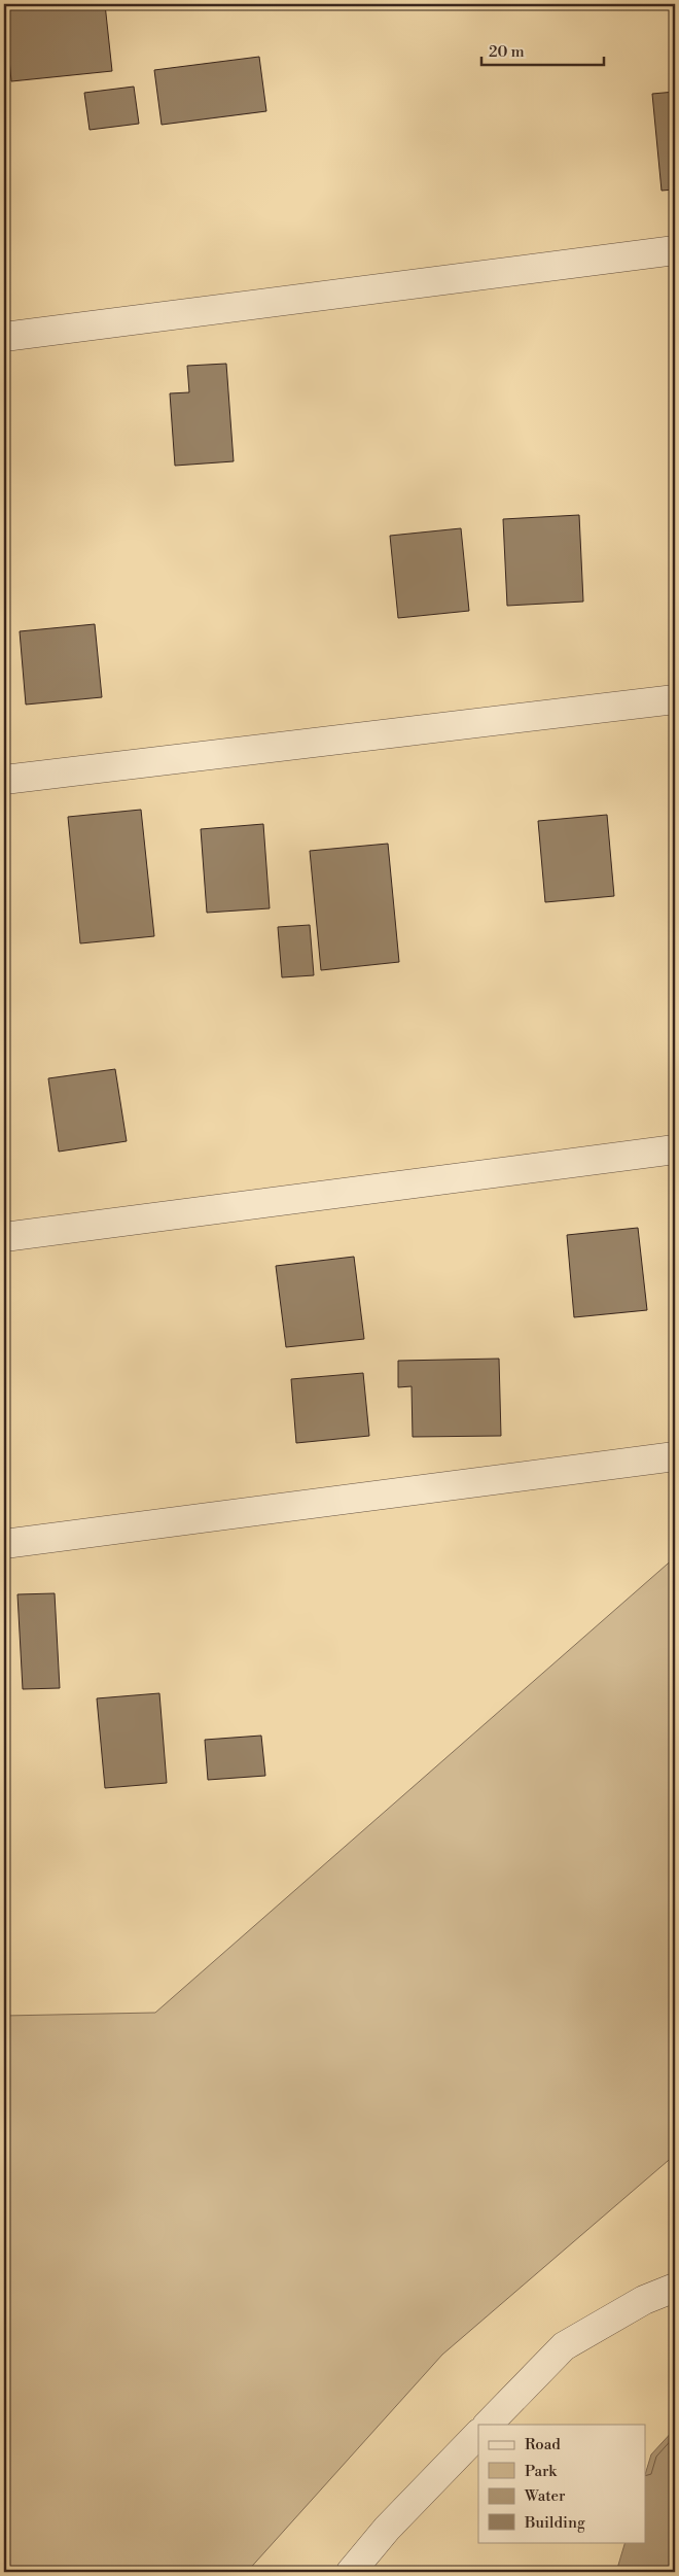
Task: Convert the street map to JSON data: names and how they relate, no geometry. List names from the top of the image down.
{
  "legend": [
    "Road",
    "Park",
    "Water",
    "Building"
  ],
  "scale_bar": "20 m"
}
